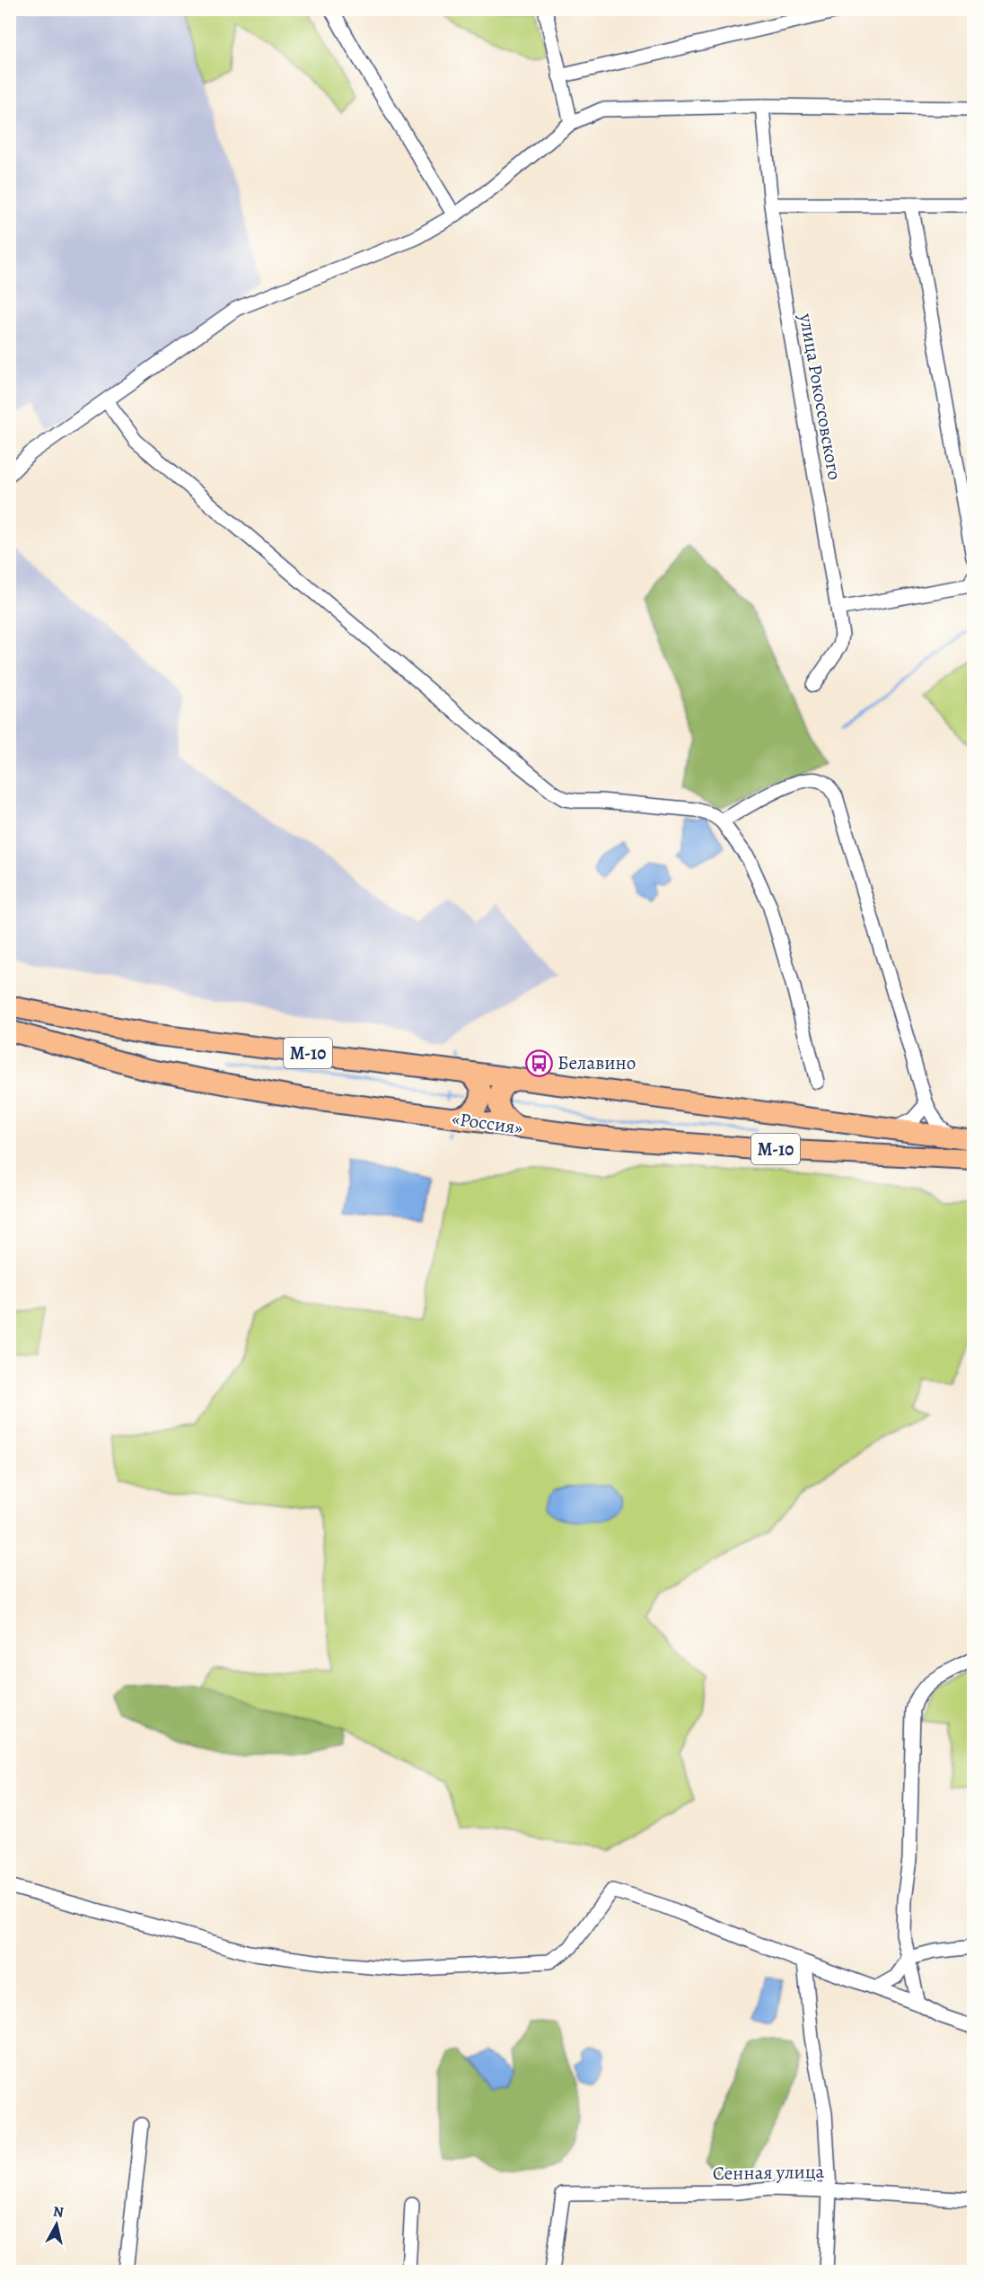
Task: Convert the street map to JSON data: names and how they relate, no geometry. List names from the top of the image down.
{
  "streets": {
    "highway": ["М-10", "«Россия»"],
    "street": ["улица Рокоссовского", "Сенная улица"]
  },
  "places": {
    "bus stop": ["Белавино"]
  },
  "north": "top"
}
